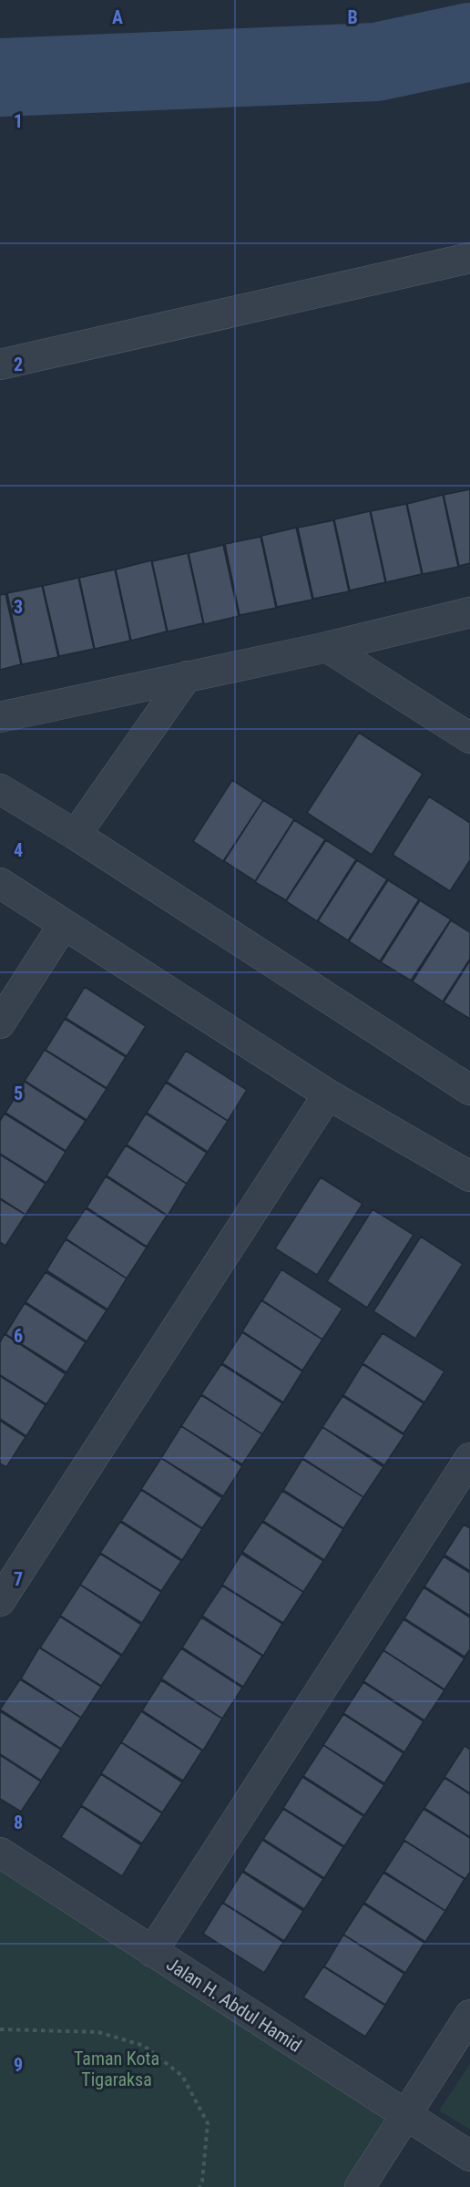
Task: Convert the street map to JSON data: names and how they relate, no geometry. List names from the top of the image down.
{
  "streets": {
    "street": ["Jalan H. Abdul Hamid"]
  },
  "parks": ["Taman Kota Tigaraksa"],
  "grid": {
    "columns": ["A", "B"],
    "rows": [
      "1",
      "2",
      "3",
      "4",
      "5",
      "6",
      "7",
      "8",
      "9"
    ]
  }
}
